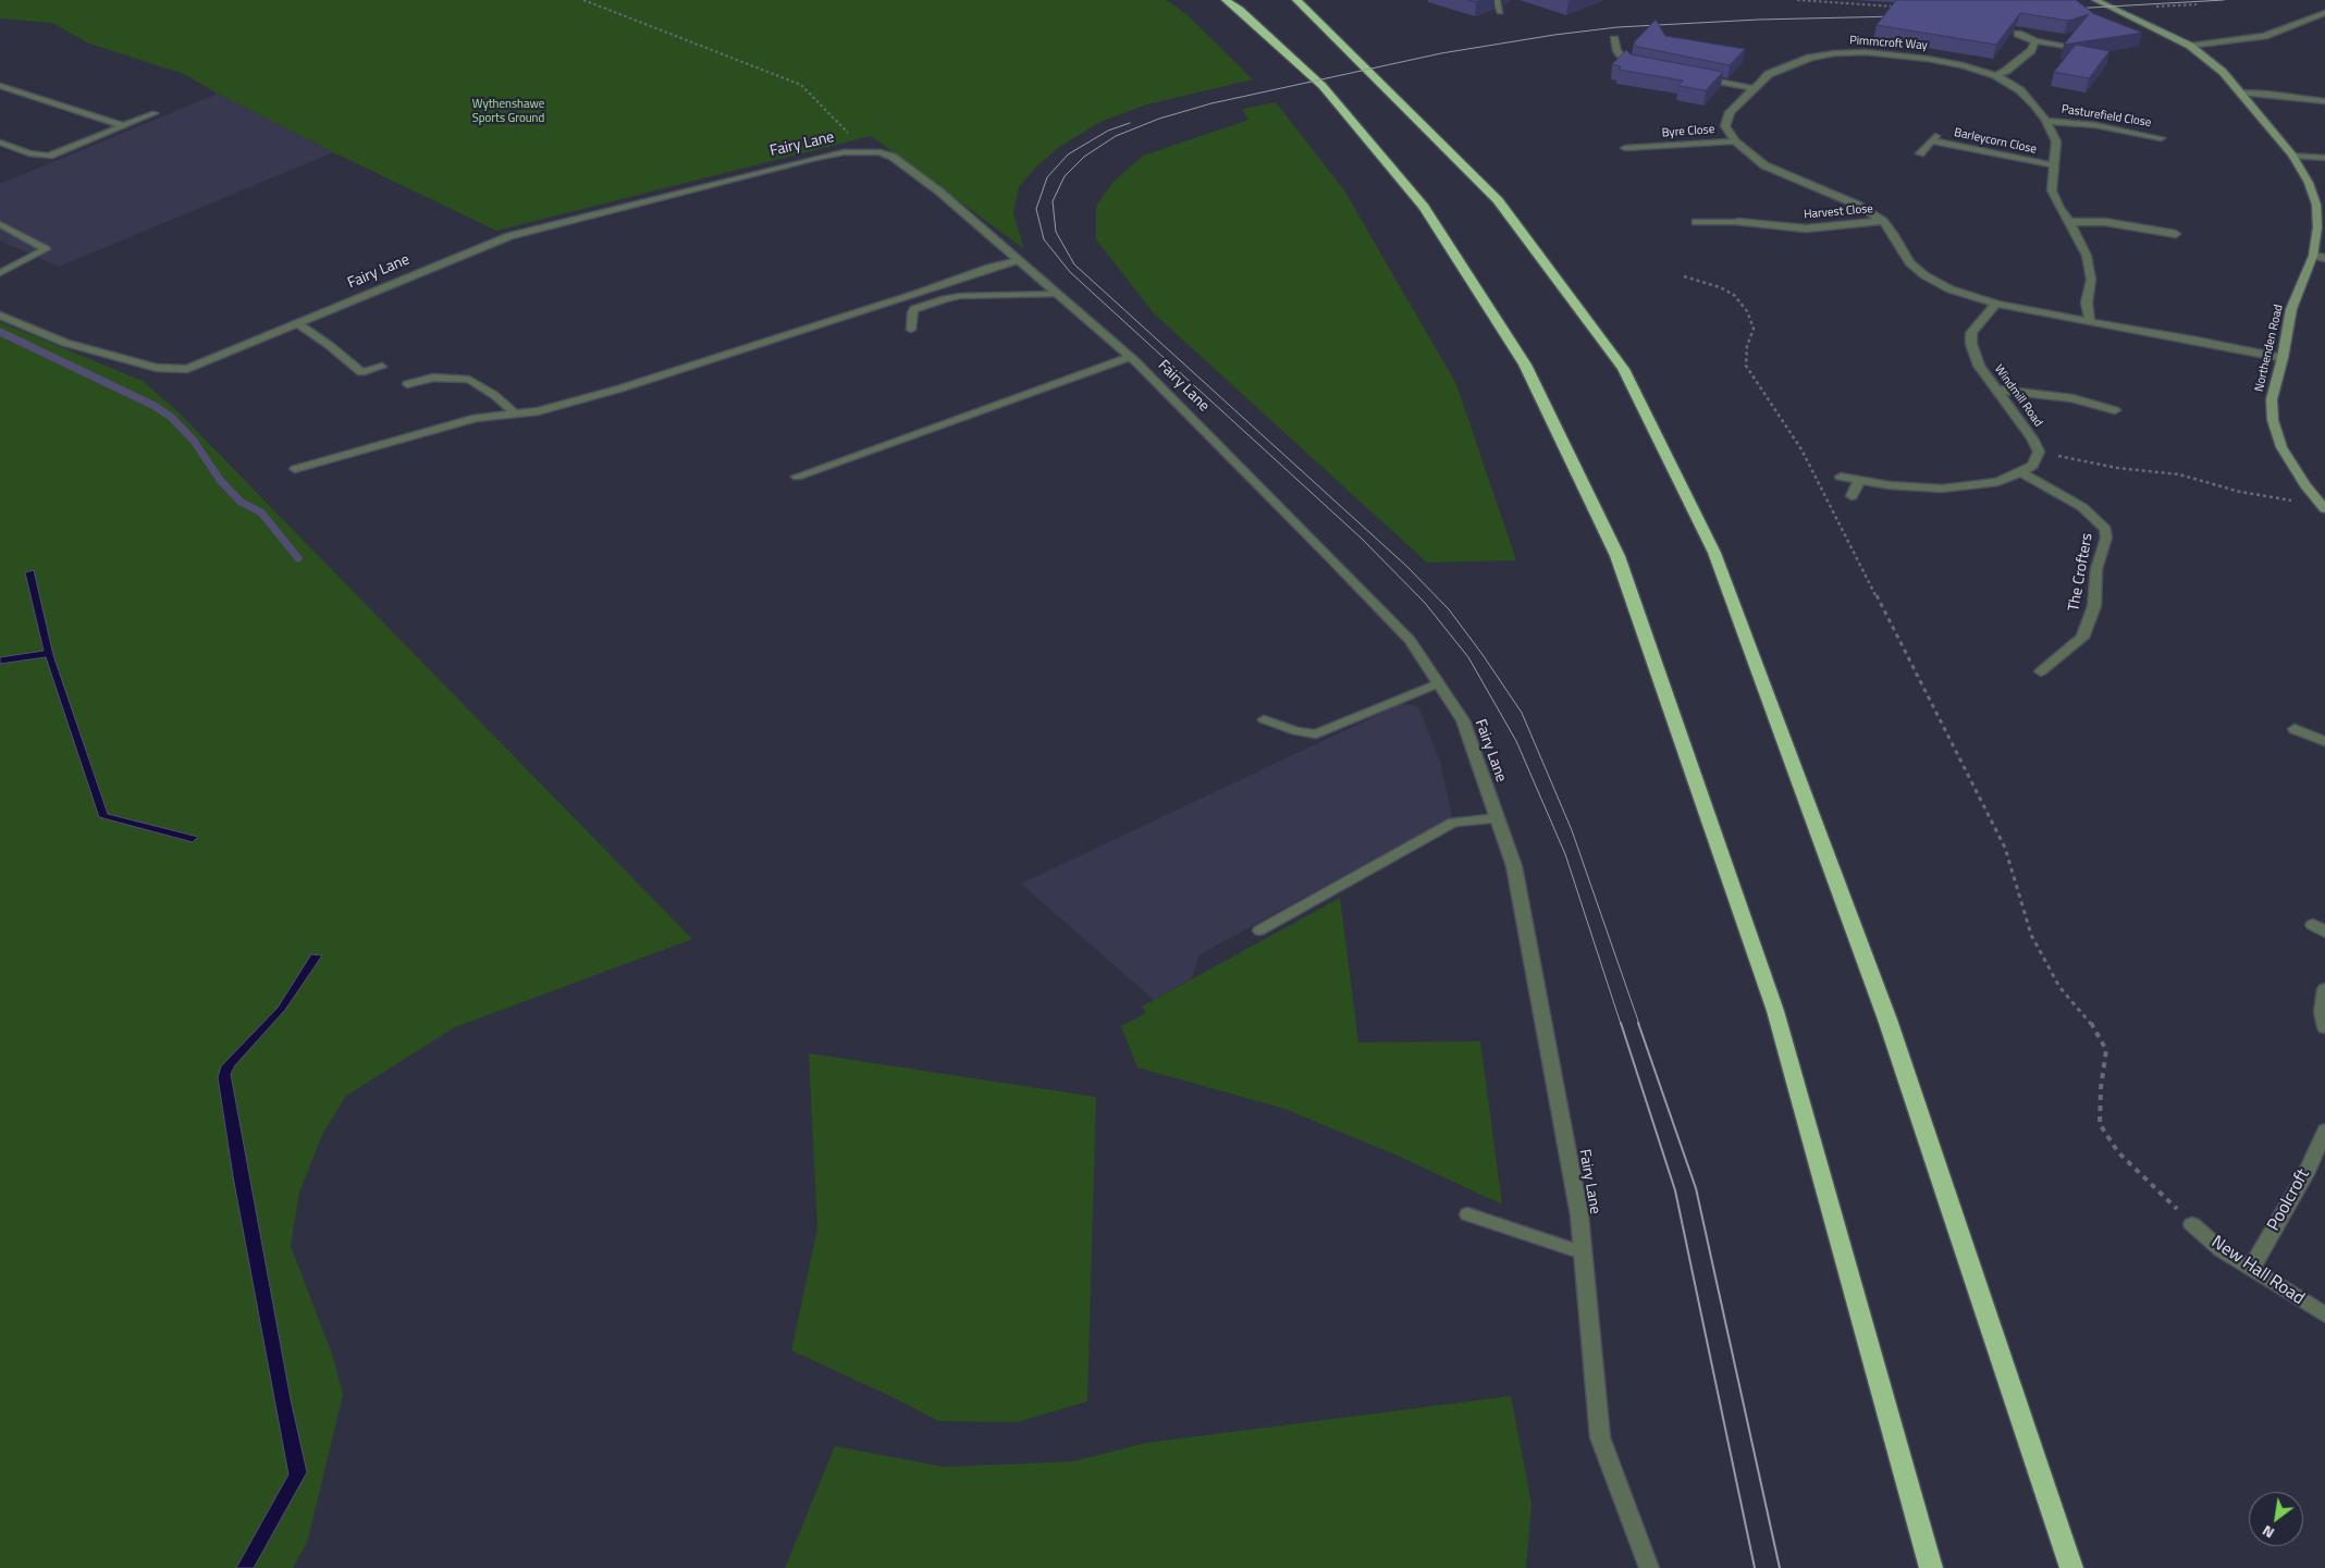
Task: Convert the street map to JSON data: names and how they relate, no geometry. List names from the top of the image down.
{
  "streets": {
    "main road": ["Northenden Road"],
    "street": [
      "Pimmcroft Way",
      "Pasturefield Close",
      "Byre Close",
      "Barleycorn Close",
      "Fairy Lane",
      "Harvest Close",
      "Windmill Road",
      "The Crofters",
      "Poolcroft",
      "New Hall Road"
    ]
  },
  "crossings": [
    ["Pimmcroft Way", "Pasturefield Close"],
    ["Pimmcroft Way", "Byre Close"],
    ["Pimmcroft Way", "Barleycorn Close"],
    ["Poolcroft", "New Hall Road"]
  ],
  "parks": ["Wythenshawe Sports Ground"],
  "north": "bottom left"
}
